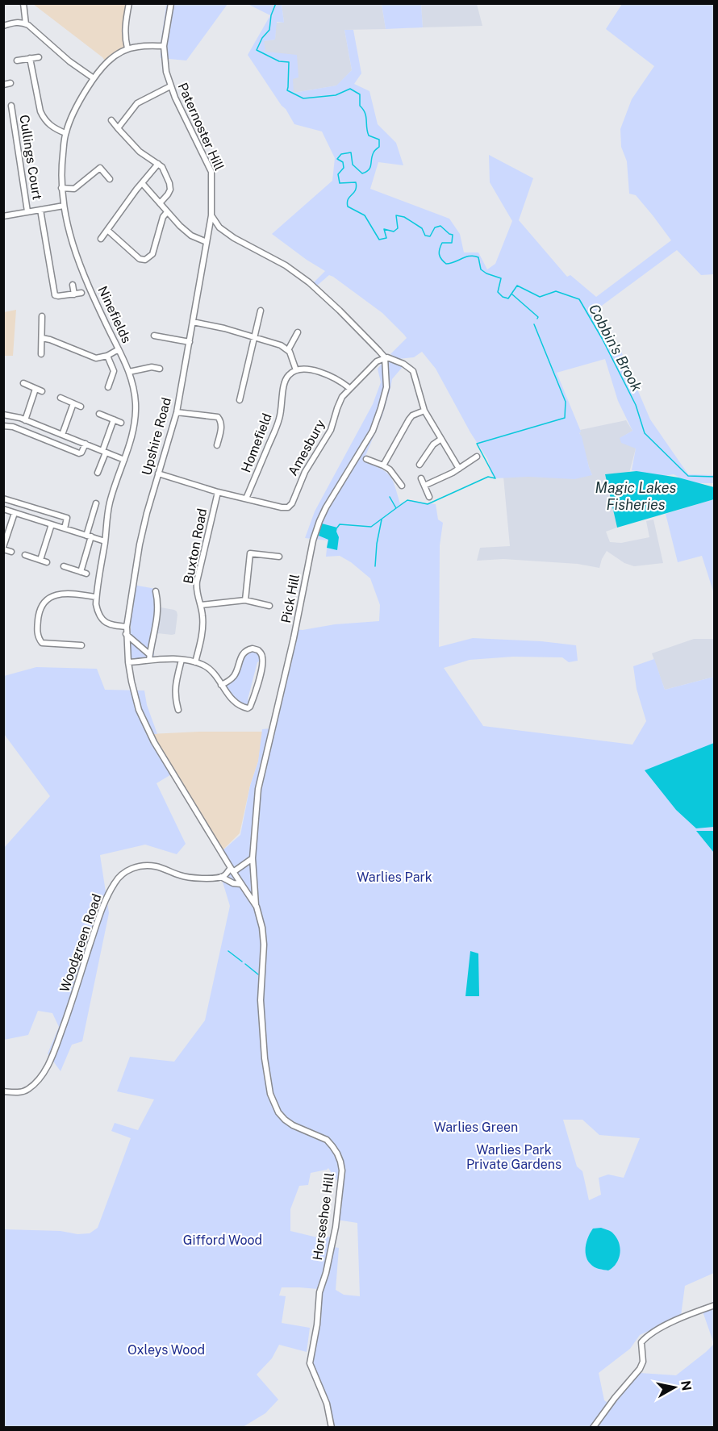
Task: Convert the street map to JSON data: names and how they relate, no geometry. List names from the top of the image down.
{
  "streets": {
    "street": [
      "Paternoster Hill",
      "Cullings Court",
      "Ninefields",
      "Upshire Road",
      "Homefield",
      "Amesbury",
      "Buxton Road",
      "Pick Hill",
      "Woodgreen Road",
      "Horseshoe Hill"
    ]
  },
  "crossings": [
    ["Paternoster Hill", "Upshire Road"],
    ["Ninefields", "Upshire Road"],
    ["Upshire Road", "Horseshoe Hill"],
    ["Homefield", "Amesbury"],
    ["Amesbury", "Pick Hill"],
    ["Pick Hill", "Horseshoe Hill"],
    ["Woodgreen Road", "Horseshoe Hill"]
  ],
  "water": ["Cobbin's Brook", "Magic Lakes Fisheries"],
  "parks": [
    "Warlies Park",
    "Warlies Green",
    "Warlies Park Private Gardens",
    "Gifford Wood",
    "Oxleys Wood"
  ],
  "north": "right"
}
